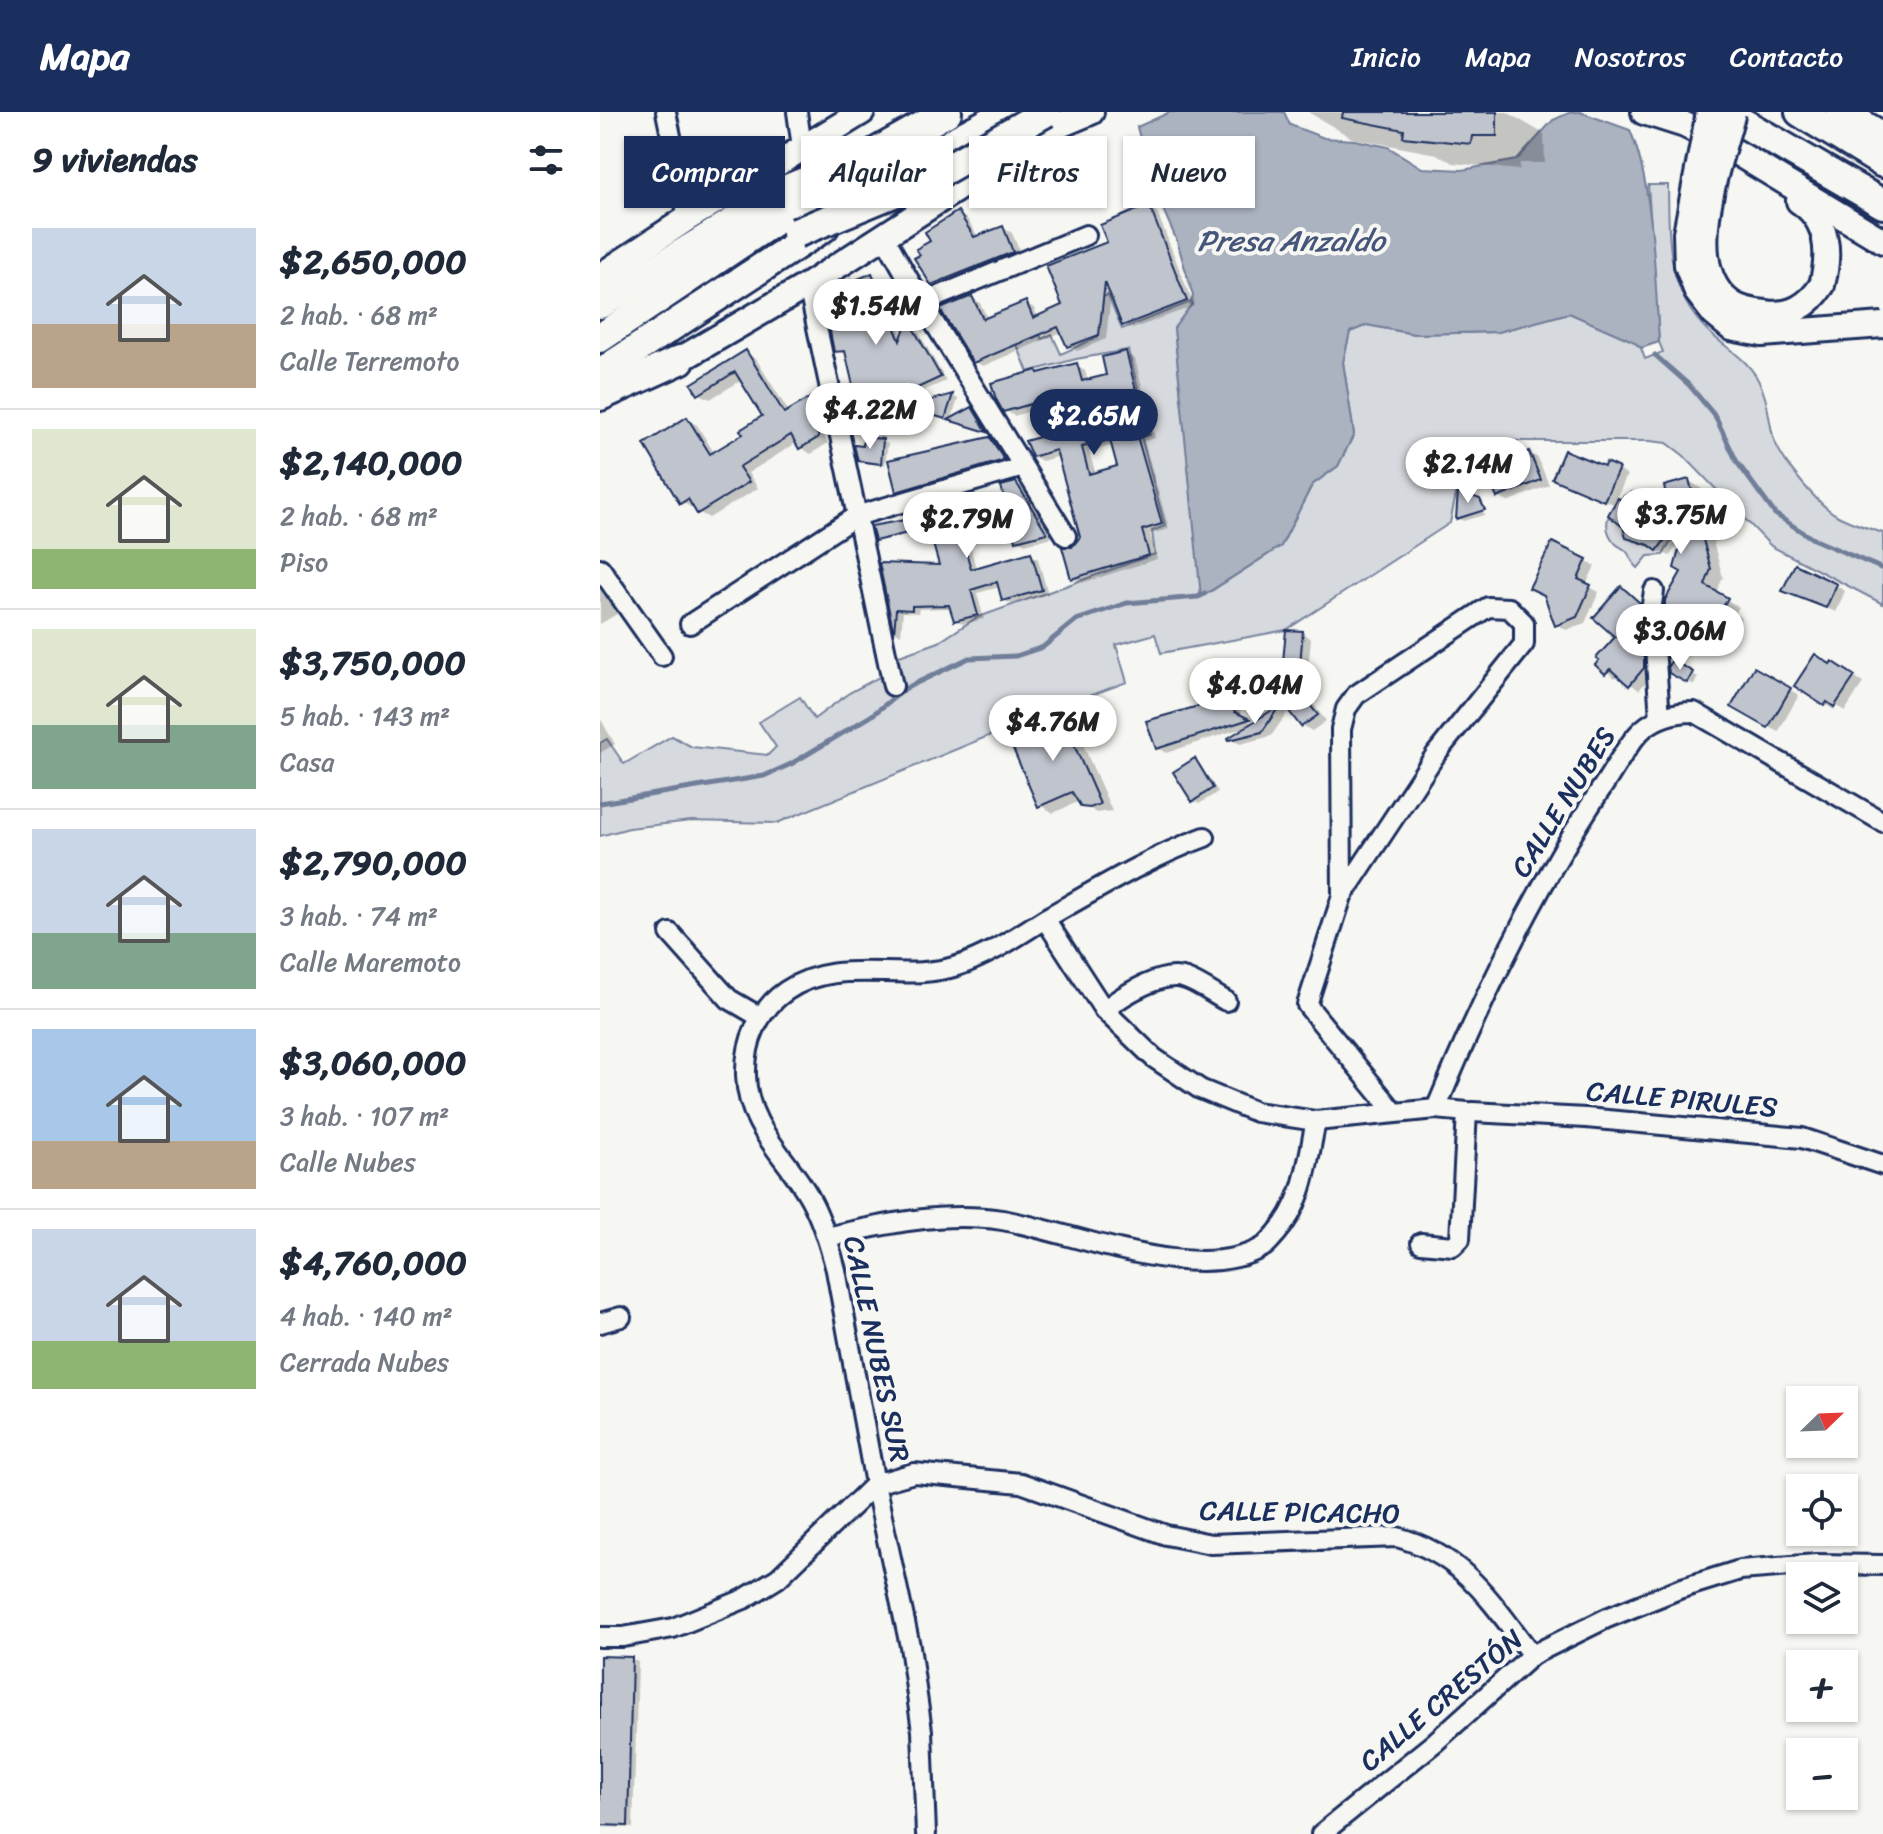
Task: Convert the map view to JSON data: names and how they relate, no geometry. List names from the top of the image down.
{
  "streets": {
    "street": [
      "CALLE NUBES",
      "CALLE PIRULES",
      "CALLE NUBES SUR",
      "CALLE PICACHO",
      "CALLE CRESTÓN"
    ]
  },
  "crossings": [
    ["CALLE NUBES", "CALLE PIRULES"],
    ["CALLE PIRULES", "CALLE NUBES SUR"],
    ["CALLE NUBES SUR", "CALLE PICACHO"],
    ["CALLE PICACHO", "CALLE CRESTÓN"]
  ],
  "water": ["Presa Anzaldo"],
  "north": "top right",
  "page": {
    "header": "Mapa",
    "nav": [
      "Inicio",
      "Mapa",
      "Nosotros",
      "Contacto"
    ],
    "heading": "9 viviendas",
    "chip": [
      "Comprar",
      "Alquilar",
      "Filtros",
      "Nuevo"
    ],
    "list": [
      {
        "name": "$2,650,000",
        "note": "2 hab. · 68 m² · Calle Terremoto"
      },
      {
        "name": "$2,140,000",
        "note": "2 hab. · 68 m² · Piso"
      },
      {
        "name": "$3,750,000",
        "note": "5 hab. · 143 m² · Casa"
      },
      {
        "name": "$2,790,000",
        "note": "3 hab. · 74 m² · Calle Maremoto"
      },
      {
        "name": "$3,060,000",
        "note": "3 hab. · 107 m² · Calle Nubes"
      },
      {
        "name": "$4,760,000",
        "note": "4 hab. · 140 m² · Cerrada Nubes"
      }
    ],
    "price": [
      "$1.54M",
      "$4.22M",
      "$2.65M",
      "$2.14M",
      "$3.75M",
      "$2.79M",
      "$3.06M",
      "$4.04M",
      "$4.76M"
    ],
    "map_buttons": ["+", "−"]
  }
}
